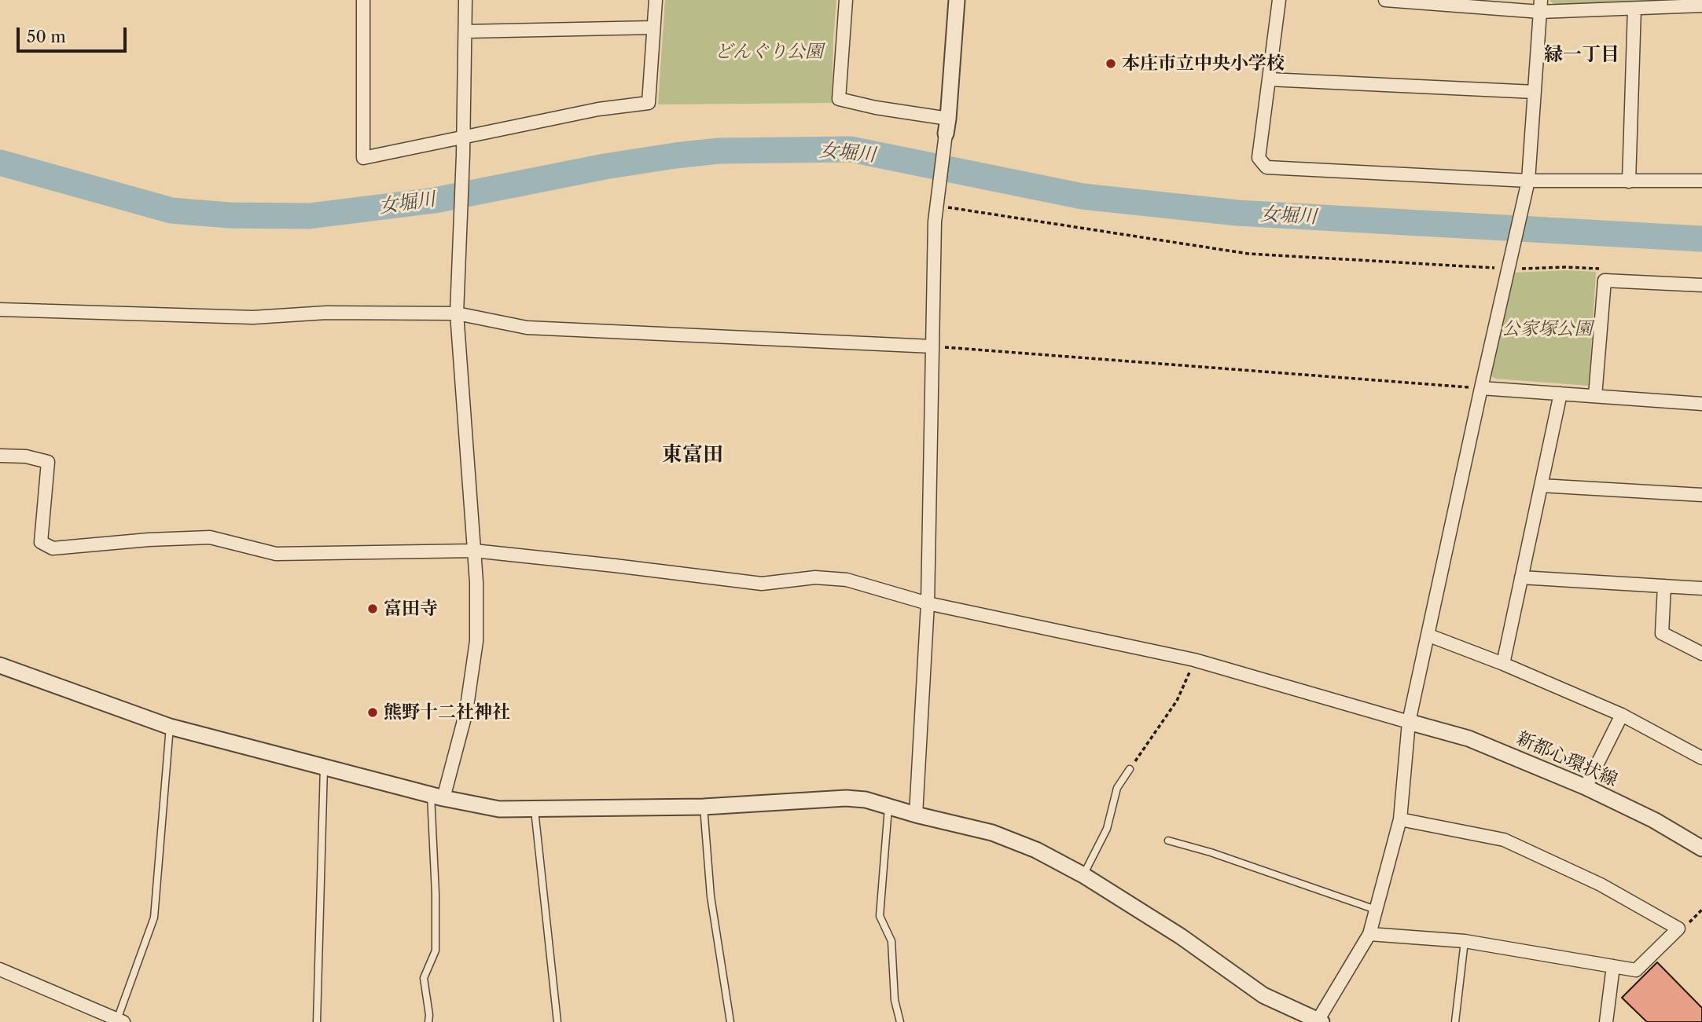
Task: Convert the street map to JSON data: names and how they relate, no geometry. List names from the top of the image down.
{
  "streets": {
    "street": ["新都心環状線"]
  },
  "districts": ["緑一丁目", "東富田"],
  "water": ["女堀川"],
  "parks": ["どんぐり公園", "公家塚公園"],
  "places": ["本庄市立中央小学校", "富田寺", "熊野十二社神社"],
  "scale_bar": "50 m"
}
